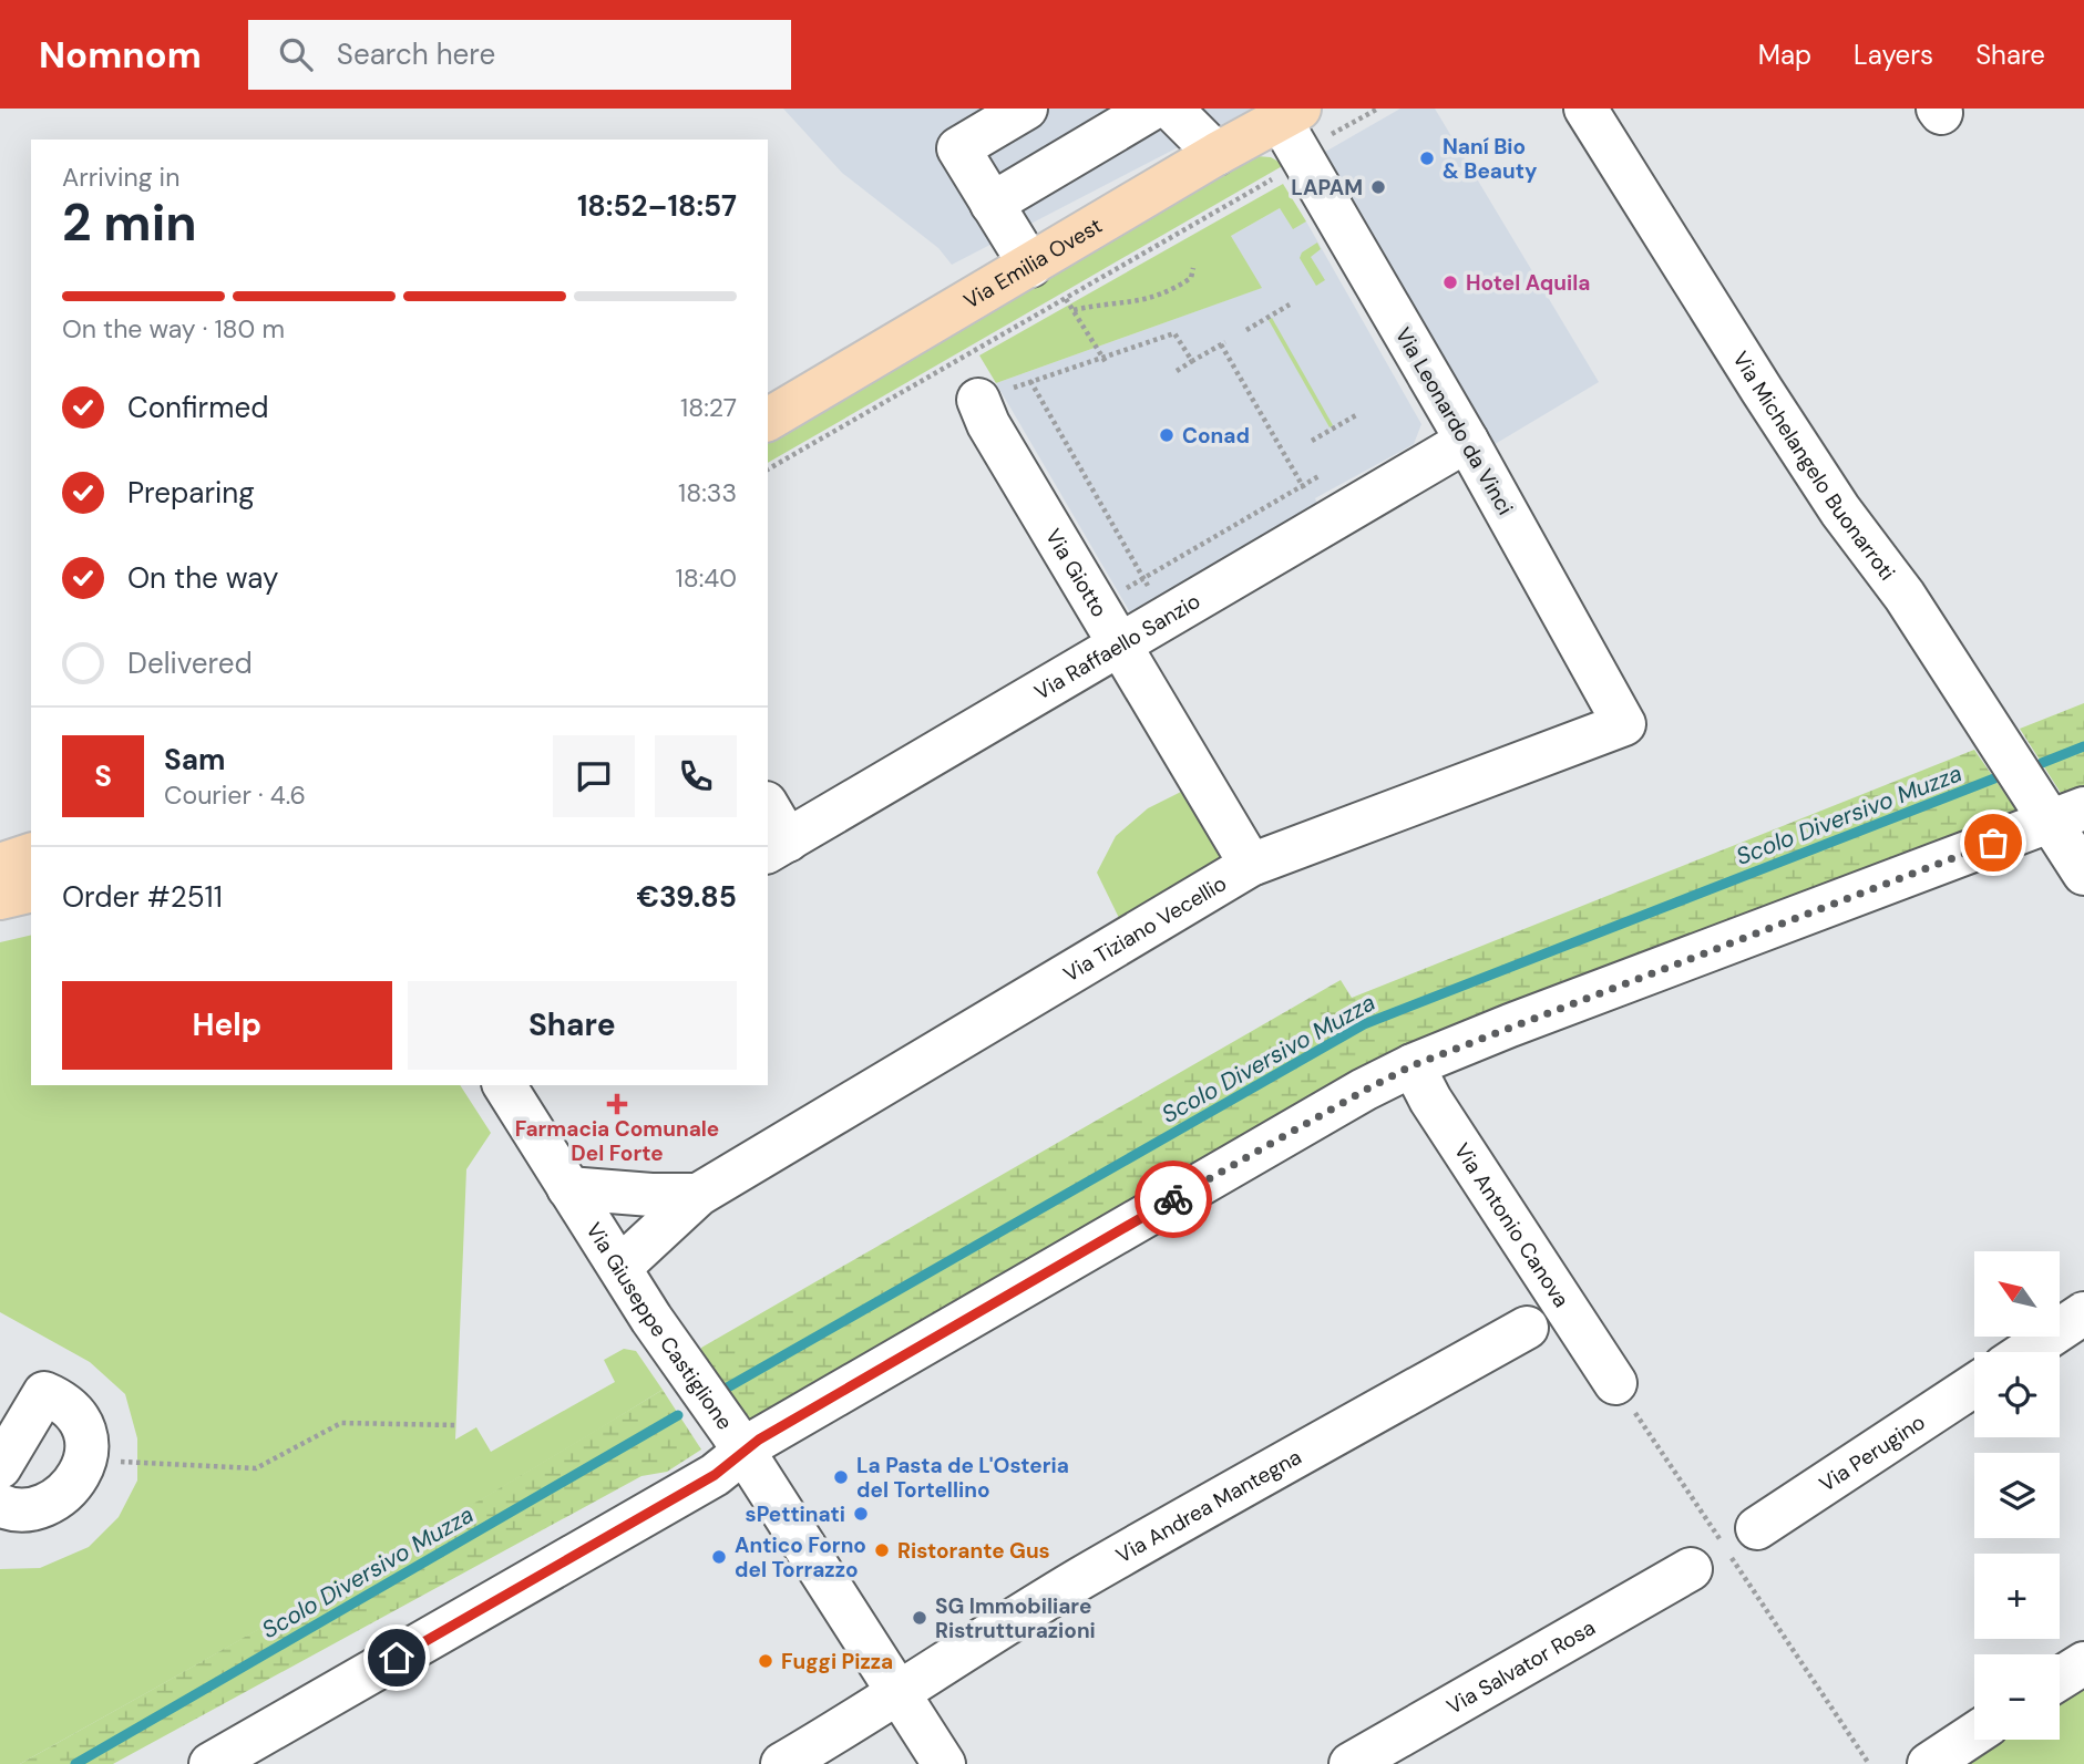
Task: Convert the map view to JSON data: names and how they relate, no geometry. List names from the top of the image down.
{
  "streets": {
    "main road": ["Via Emilia Ovest"],
    "street": [
      "Via Leonardo da Vinci",
      "Via Michelangelo Buonarroti",
      "Via Giotto",
      "Via Raffaello Sanzio",
      "Via Tiziano Vecellio",
      "Via Antonio Canova",
      "Via Giuseppe Castiglione",
      "Via Perugino",
      "Via Andrea Mantegna",
      "Via Salvator Rosa"
    ]
  },
  "crossings": [
    ["Via Emilia Ovest", "Via Leonardo da Vinci"],
    ["Via Leonardo da Vinci", "Via Raffaello Sanzio"],
    ["Via Leonardo da Vinci", "Via Tiziano Vecellio"],
    ["Via Giotto", "Via Raffaello Sanzio"],
    ["Via Giotto", "Via Tiziano Vecellio"],
    ["Via Tiziano Vecellio", "Via Giuseppe Castiglione"],
    ["Via Giuseppe Castiglione", "Via Andrea Mantegna"]
  ],
  "water": ["Scolo Diversivo Muzza"],
  "places": {
    "other": [
      "Naní Bio & Beauty",
      "LAPAM",
      "Hotel Aquila",
      "Conad",
      "La Pasta de L'Osteria del Tortellino",
      "sPettinati",
      "Ristorante Gus",
      "Antico Forno del Torrazzo",
      "SG Immobiliare Ristrutturazioni",
      "Fuggi Pizza"
    ],
    "health": ["Farmacia Comunale Del Forte"]
  },
  "north": "top left",
  "page": {
    "header": "Nomnom",
    "search": "Search here",
    "nav": ["Map", "Layers", "Share"],
    "heading": ["2 min", "Arriving in", "18:52–18:57"],
    "panel": [
      "Sam",
      "Courier · 4.6",
      "Order #2511",
      "€39.85"
    ],
    "bar": "On the way · 180 m",
    "list": [
      ["Confirmed", "18:27"],
      ["Preparing", "18:33"],
      ["On the way", "18:40"],
      "Delivered"
    ],
    "round": "S",
    "buttons": ["Help", "Share"],
    "map_buttons": ["+", "−"]
  }
}
